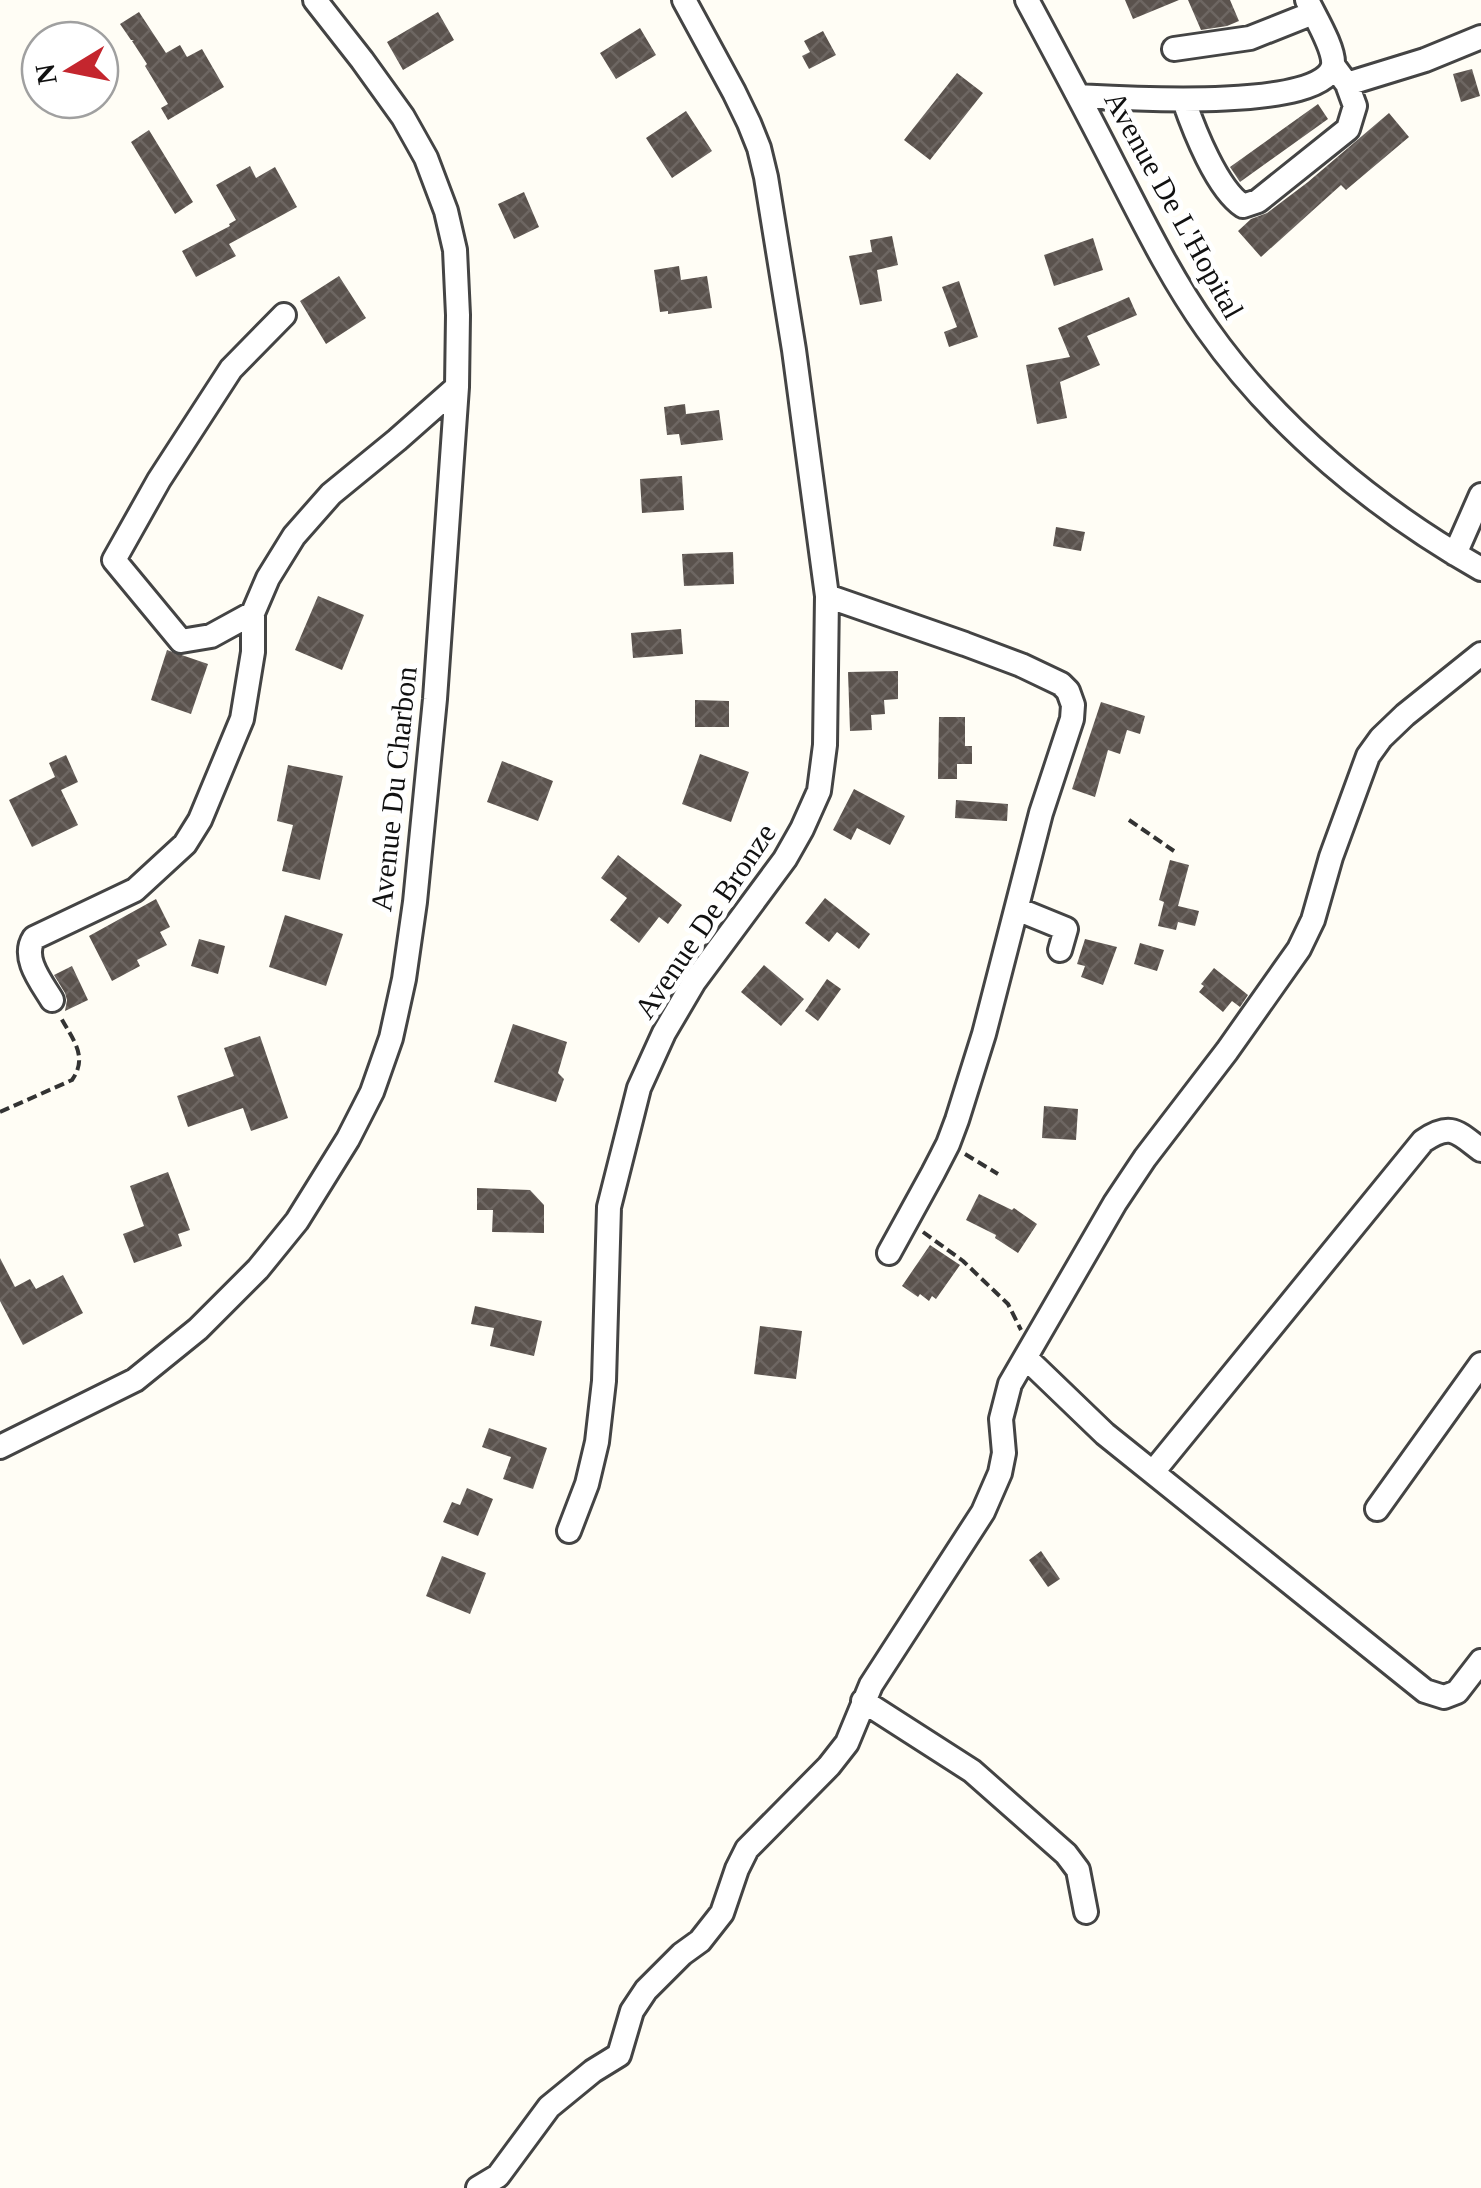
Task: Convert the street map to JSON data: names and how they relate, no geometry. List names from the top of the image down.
{
  "streets": {
    "street": ["Avenue De L'Hopital", "Avenue Du Charbon", "Avenue De Bronze"]
  },
  "north": "left"
}
